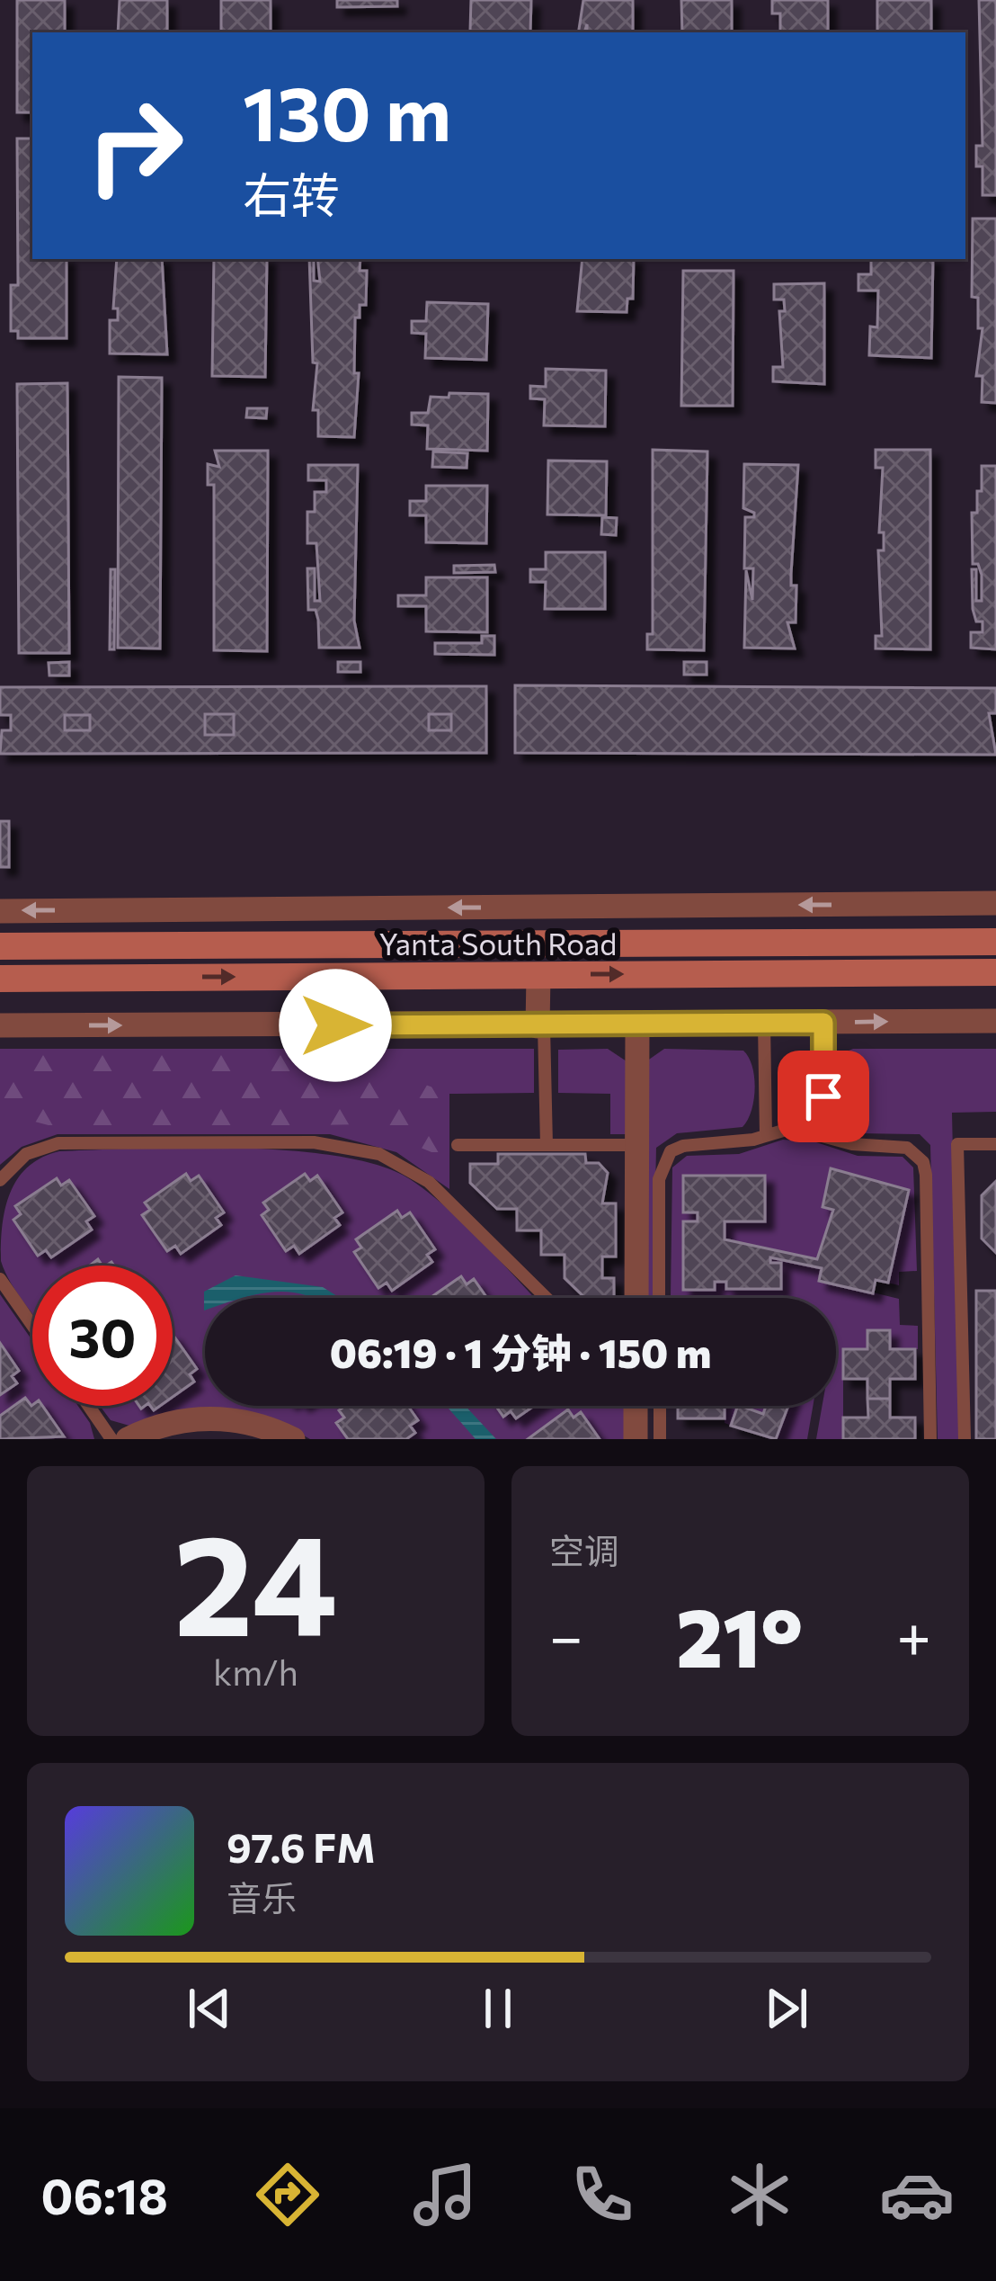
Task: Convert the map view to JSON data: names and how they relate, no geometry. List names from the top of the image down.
{
  "streets": {
    "main road": ["Yanta South Road"]
  },
  "page": {
    "turn": ["130 m", "右转"],
    "limit": "30",
    "trip": "06:19 · 1 分钟 · 150 m",
    "tile": [
      ["24", "km/h"],
      "空调"
    ],
    "heat": ["−", "21°", "+"],
    "song": ["97.6 FM", "音乐"],
    "tabs": "06:18"
  }
}
